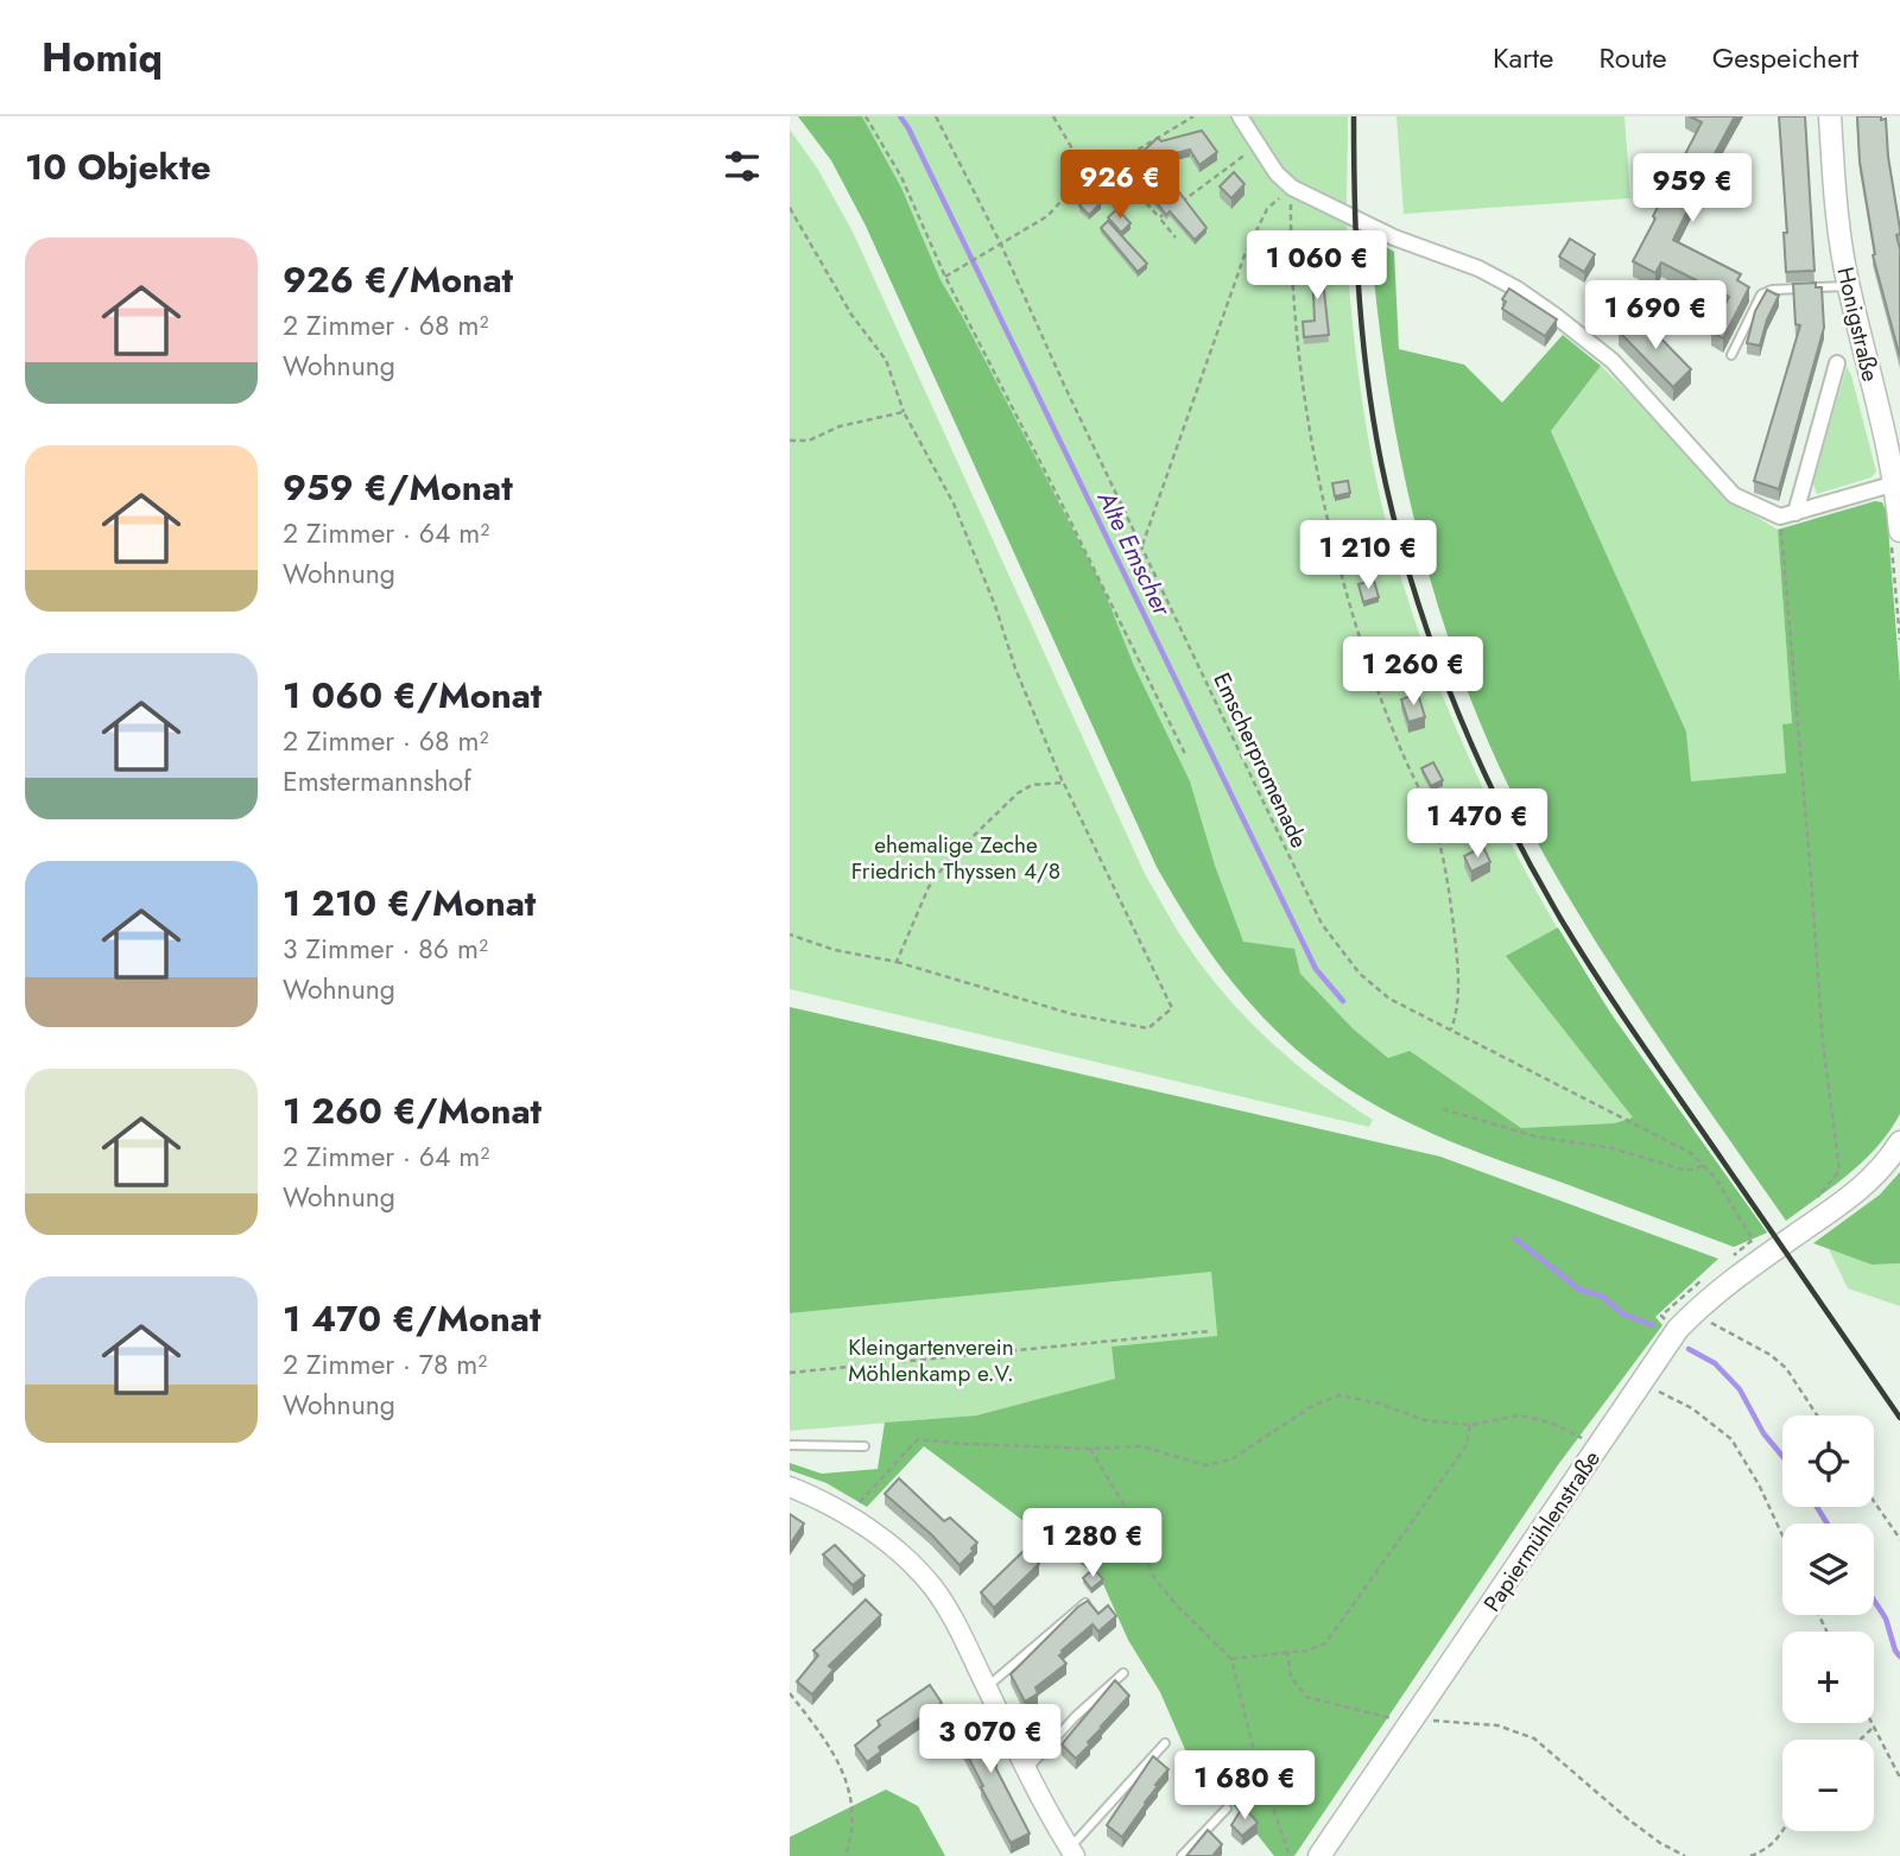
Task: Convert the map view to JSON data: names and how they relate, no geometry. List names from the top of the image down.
{
  "streets": {
    "main road": ["Honigstraße", "Papiermühlenstraße"],
    "path": ["Emscherpromenade"]
  },
  "water": ["Alte Emscher"],
  "parks": ["ehemalige Zeche Friedrich Thyssen 4/8", "Kleingartenverein Möhlenkamp e.V."],
  "page": {
    "header": "Homiq",
    "nav": ["Karte", "Route", "Gespeichert"],
    "heading": "10 Objekte",
    "price": [
      "926 €",
      "959 €",
      "1 060 €",
      "1 690 €",
      "1 210 €",
      "1 260 €",
      "1 470 €",
      "1 280 €",
      "3 070 €",
      "1 680 €"
    ],
    "list": [
      {
        "name": "926 €/Monat",
        "note": "2 Zimmer · 68 m² · Wohnung"
      },
      {
        "name": "959 €/Monat",
        "note": "2 Zimmer · 64 m² · Wohnung"
      },
      {
        "name": "1 060 €/Monat",
        "note": "2 Zimmer · 68 m² · Emstermannshof"
      },
      {
        "name": "1 210 €/Monat",
        "note": "3 Zimmer · 86 m² · Wohnung"
      },
      {
        "name": "1 260 €/Monat",
        "note": "2 Zimmer · 64 m² · Wohnung"
      },
      {
        "name": "1 470 €/Monat",
        "note": "2 Zimmer · 78 m² · Wohnung"
      }
    ],
    "map_buttons": ["+", "−"]
  }
}
